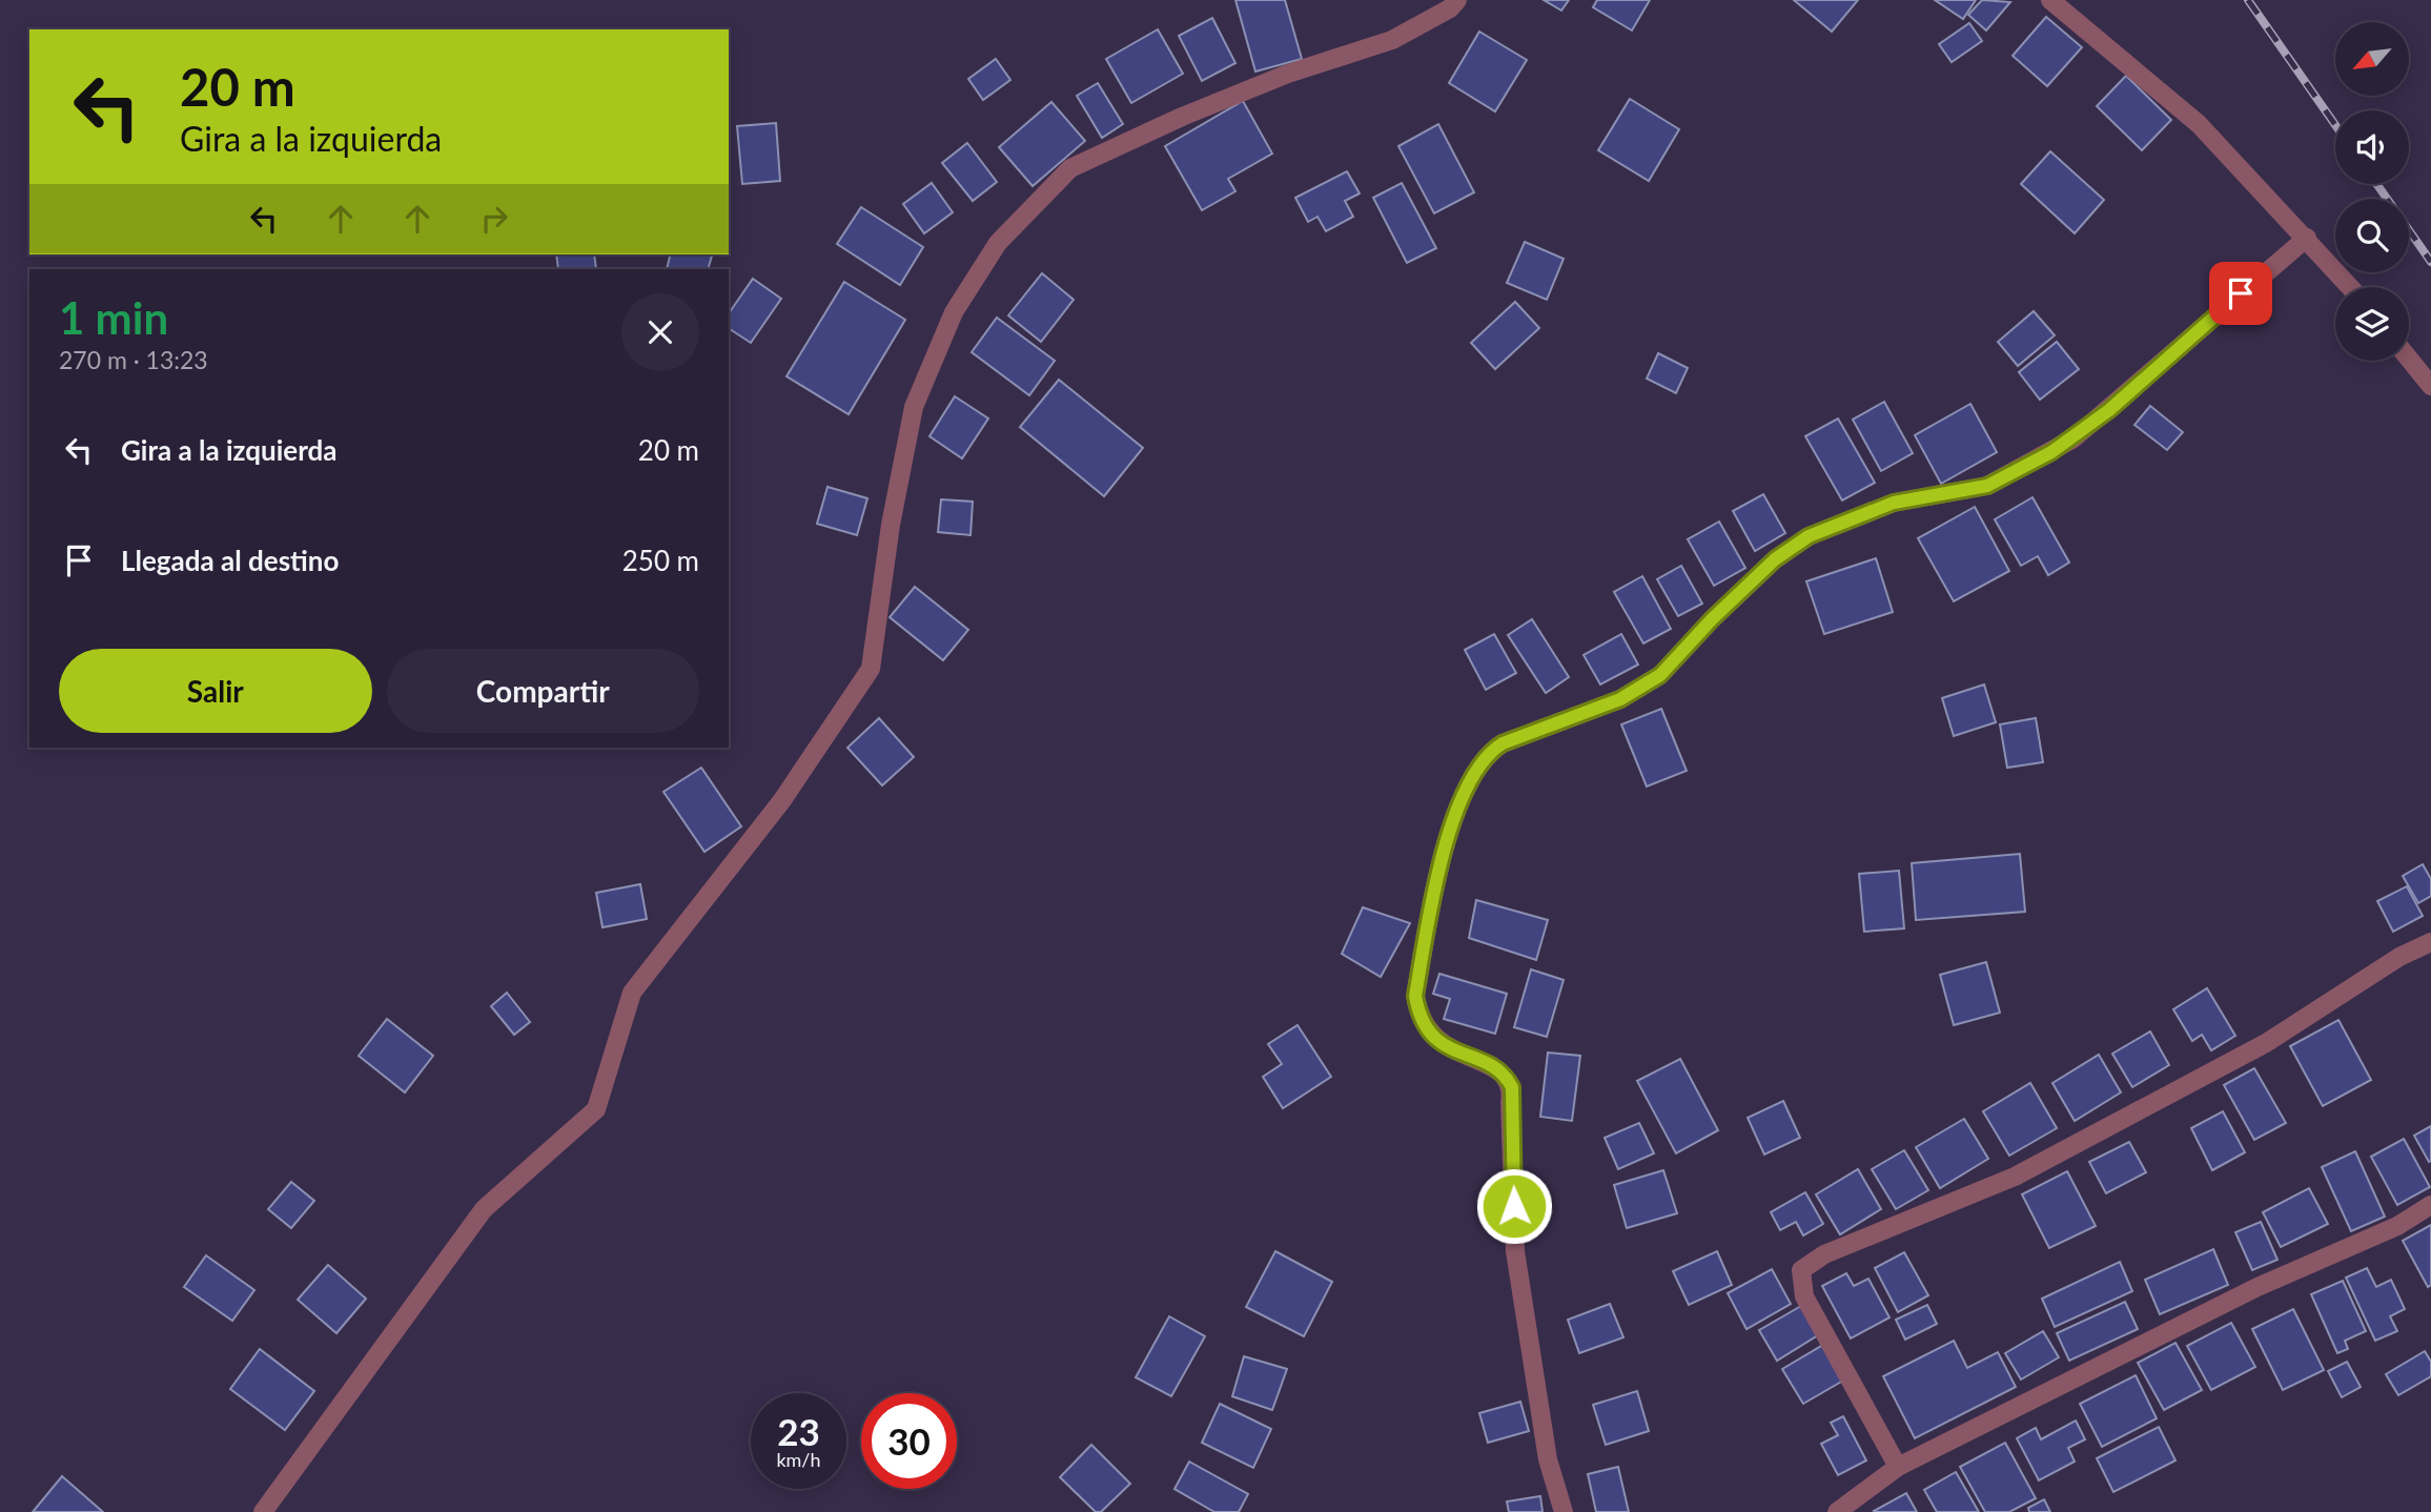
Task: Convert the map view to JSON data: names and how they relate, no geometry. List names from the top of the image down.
{
  "north": "bottom left",
  "page": {
    "turn": ["20 m", "Gira a la izquierda"],
    "heading": ["1 min", "270 m · 13:23"],
    "list": [
      {
        "name": "Gira a la izquierda",
        "value": "20 m"
      },
      {
        "name": "Llegada al destino",
        "value": "250 m"
      }
    ],
    "buttons": ["Salir", "Compartir"],
    "speed": "23 km/h",
    "limit": "30"
  }
}
